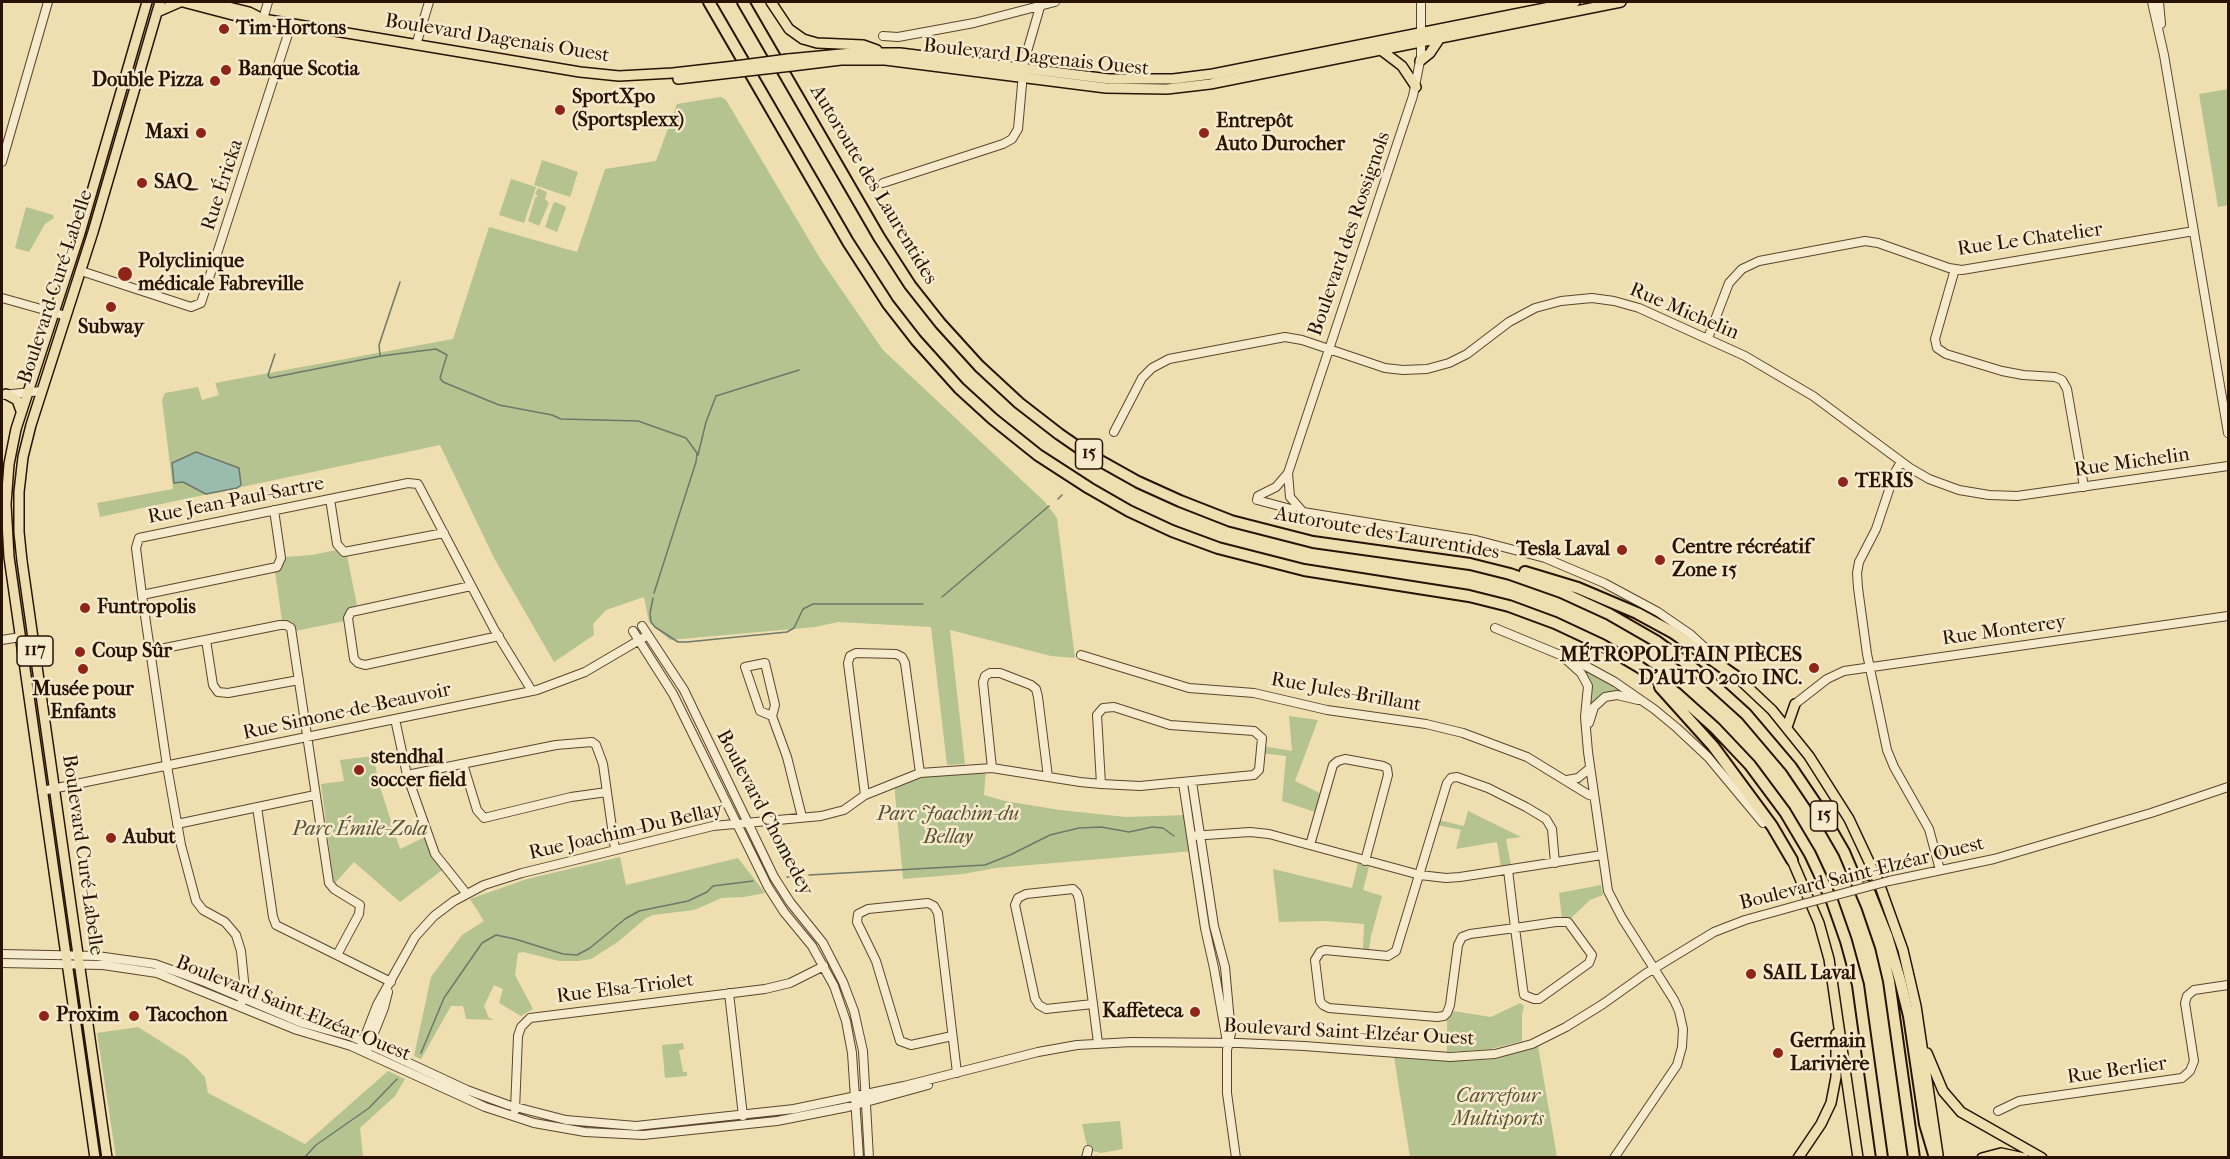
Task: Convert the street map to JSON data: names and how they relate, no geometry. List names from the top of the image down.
{
  "streets": {
    "highway": ["Autoroute des Laurentides", "15"],
    "main road": ["Boulevard Dagenais Ouest", "Boulevard Curé-Labelle", "117"],
    "street": [
      "Rue Éricka",
      "Boulevard des Rossignols",
      "Rue Le Chatelier",
      "Rue Michelin",
      "Rue Jean-Paul-Sartre",
      "Rue Monterey",
      "Rue Jules-Brillant",
      "Rue Simone-de-Beauvoir",
      "Boulevard Chomedey",
      "Rue Joachim-Du Bellay",
      "Boulevard Saint-Elzéar Ouest",
      "Rue Elsa-Triolet",
      "Rue Berlier"
    ]
  },
  "crossings": [
    ["Boulevard Dagenais Ouest", "Rue Éricka"],
    ["Boulevard Dagenais Ouest", "Boulevard des Rossignols"],
    ["Rue Éricka", "Boulevard Curé-Labelle"],
    ["Boulevard des Rossignols", "Rue Michelin"],
    ["Rue Le Chatelier", "Rue Michelin"],
    ["Boulevard Curé-Labelle", "Rue Simone-de-Beauvoir"],
    ["Boulevard Curé-Labelle", "Boulevard Saint-Elzéar Ouest"],
    ["Rue Jean-Paul-Sartre", "Rue Simone-de-Beauvoir"],
    ["Rue Jean-Paul-Sartre", "Boulevard Saint-Elzéar Ouest"],
    ["Rue Simone-de-Beauvoir", "Boulevard Chomedey"],
    ["Boulevard Chomedey", "Rue Joachim-Du Bellay"],
    ["Boulevard Chomedey", "Boulevard Saint-Elzéar Ouest"],
    ["Boulevard Chomedey", "Rue Elsa-Triolet"],
    ["Rue Joachim-Du Bellay", "Boulevard Saint-Elzéar Ouest"],
    ["Boulevard Saint-Elzéar Ouest", "Rue Elsa-Triolet"]
  ],
  "parks": ["Parc Joachim-du Bellay", "Parc Émile-Zola", "Carrefour Multisports"],
  "places": [
    "Tim Hortons",
    "Banque Scotia",
    "Double Pizza",
    "SportXpo (Sportsplexx)",
    "Maxi",
    "Entrepôt Auto Durocher",
    "SAQ",
    "Polyclinique médicale Fabreville",
    "Subway",
    "TERIS",
    "Tesla Laval",
    "Centre récréatif Zone 15",
    "Funtropolis",
    "Coup Sûr",
    "MÉTROPOLITAIN PIÈCES D'AUTO 2010 INC.",
    "Musée pour Enfants",
    "stendhal soccer field",
    "Aubut",
    "SAIL Laval",
    "Kaffeteca",
    "Proxim",
    "Tacochon",
    "Germain Larivière"
  ]
}
